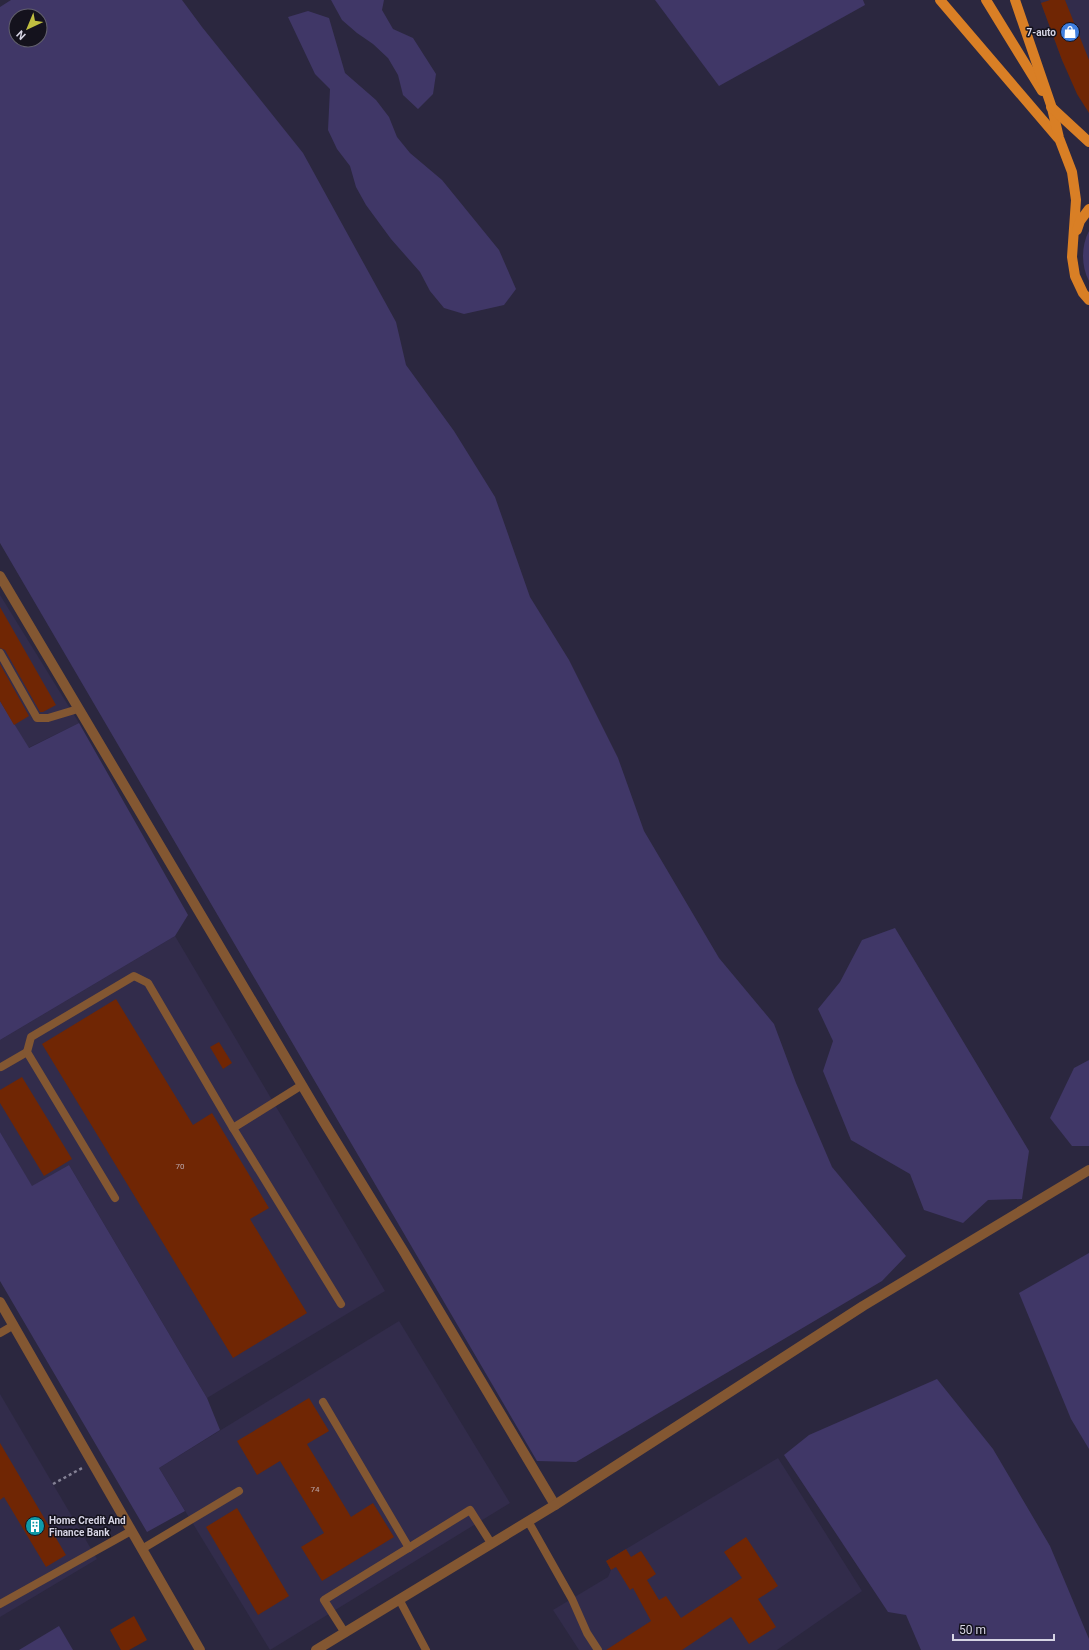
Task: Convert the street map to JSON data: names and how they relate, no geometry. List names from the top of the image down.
{
  "places": {
    "shop": ["7-auto"],
    "building": ["Home Credit And Finance Bank"]
  },
  "house_numbers": ["70", "74"],
  "scale_bar": "50 m",
  "north": "bottom left"
}
